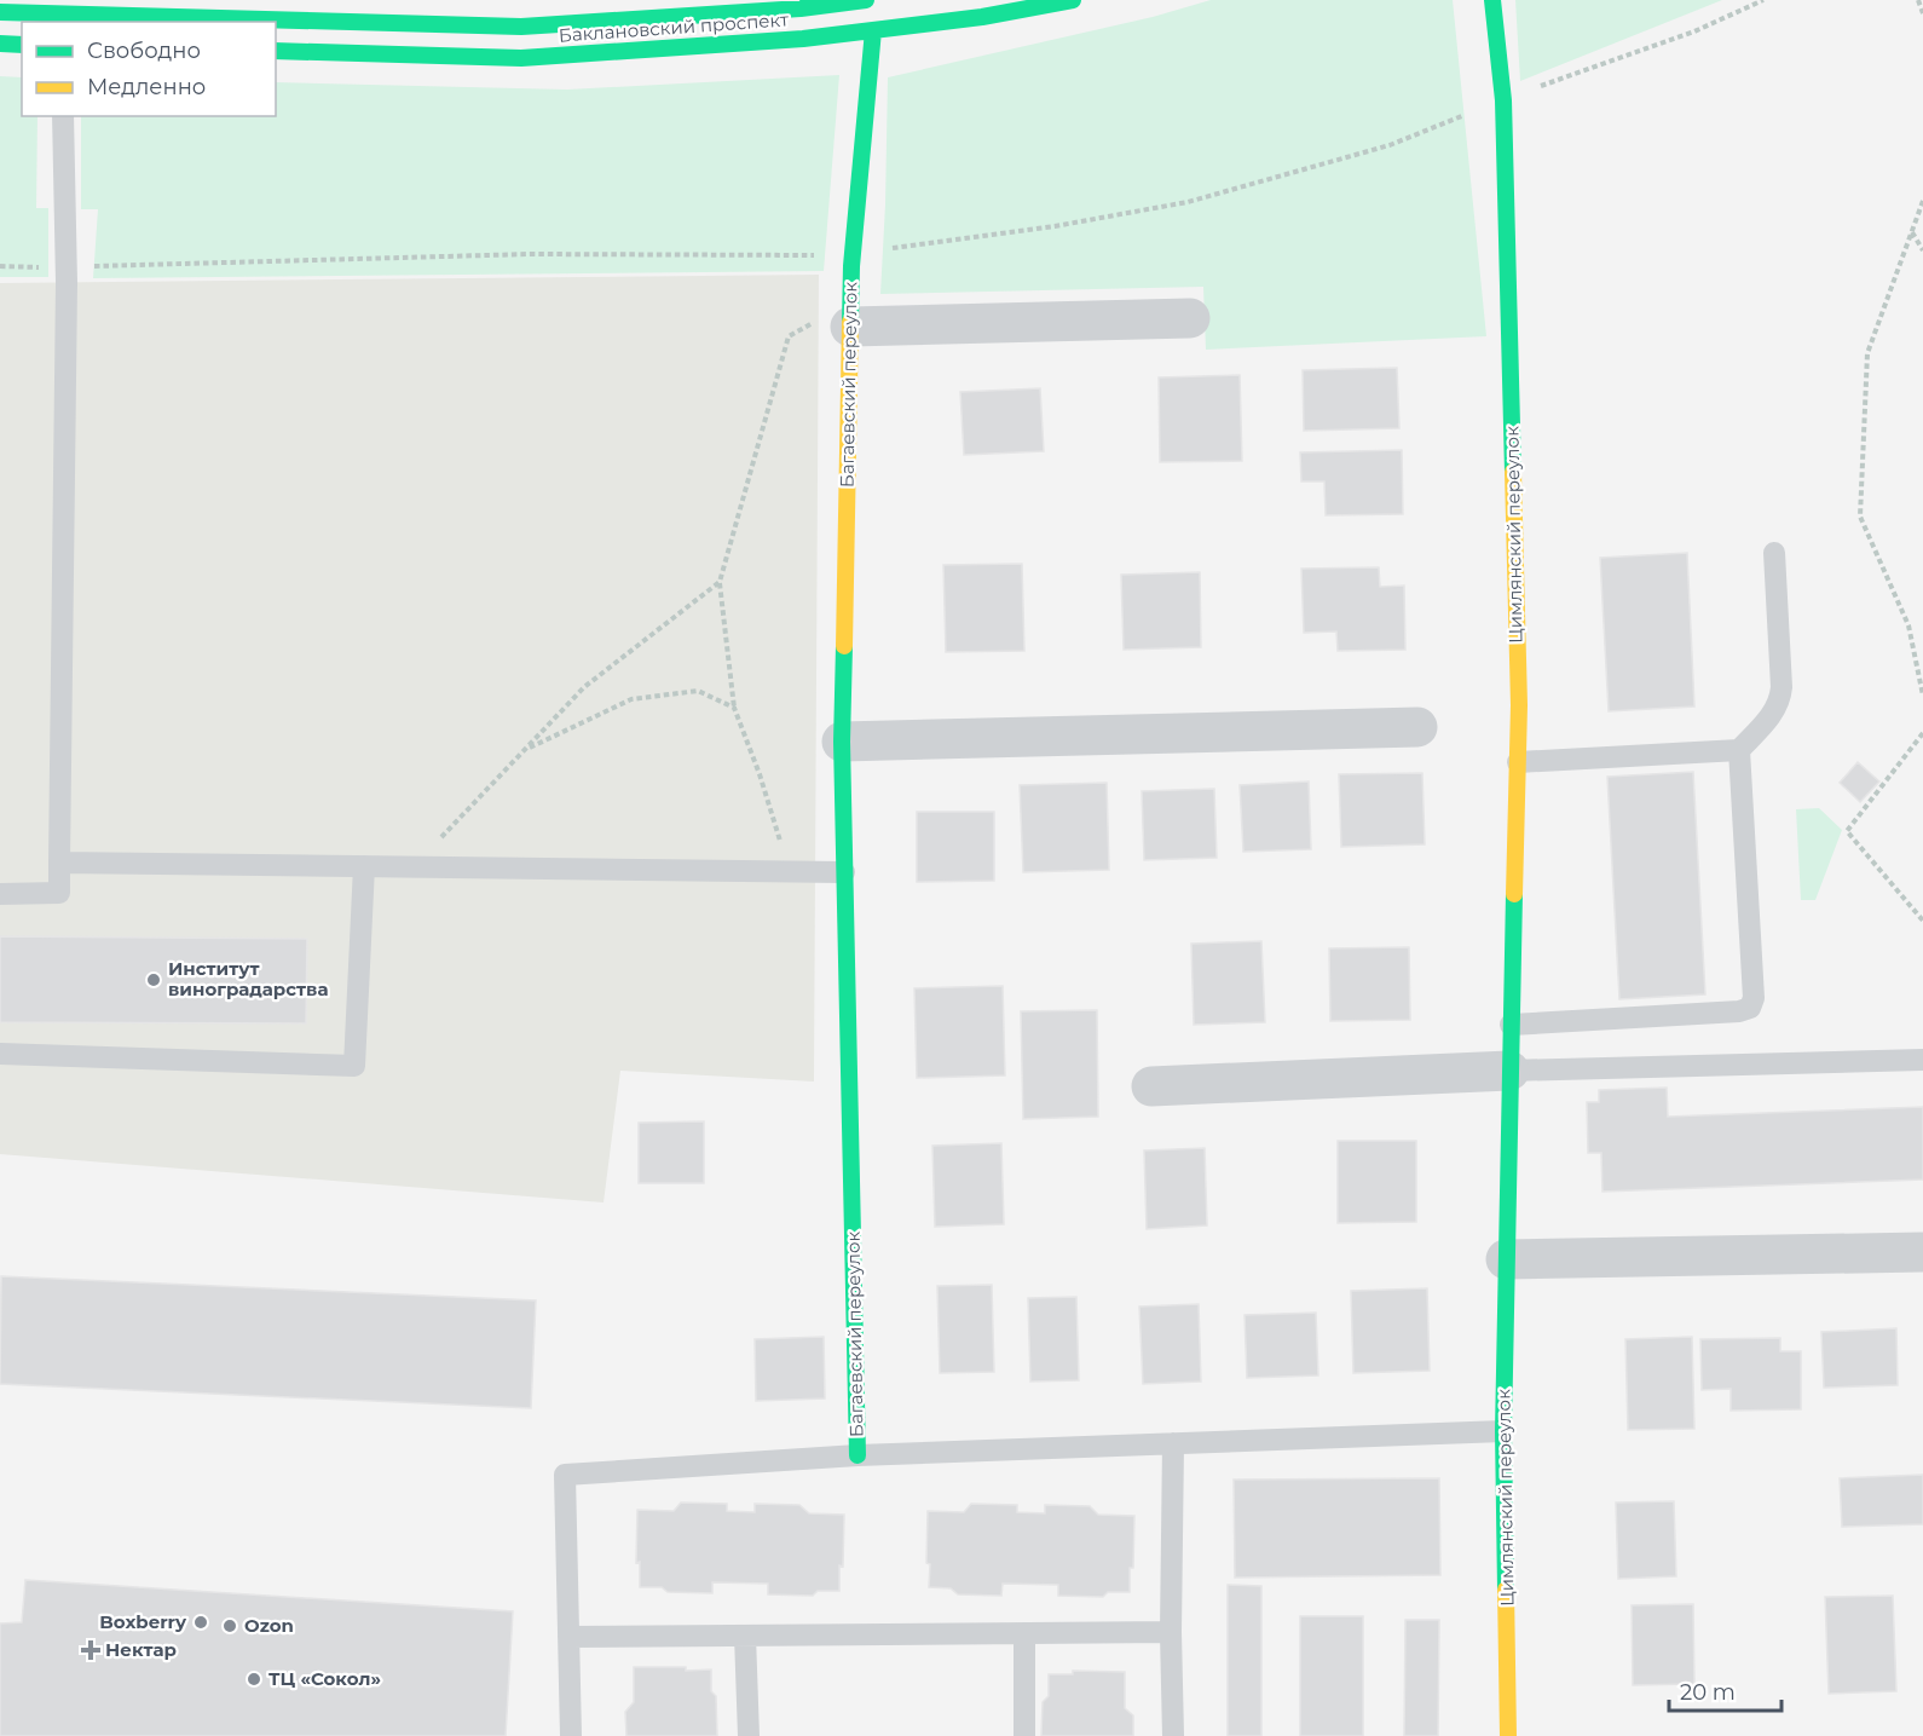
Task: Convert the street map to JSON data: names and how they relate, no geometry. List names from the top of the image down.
{
  "streets": {
    "street": ["Баклановский проспект", "Багаевский переулок", "Цимлянский переулок"]
  },
  "crossings": [
    ["Баклановский проспект", "Багаевский переулок"],
    ["Багаевский переулок", "Цимлянский переулок"]
  ],
  "places": {
    "other": [
      "Институт виноградарства",
      "Boxberry",
      "Ozon",
      "ТЦ «Сокол»"
    ],
    "health": ["Нектар"]
  },
  "legend": ["Свободно", "Медленно"],
  "scale_bar": "20 m"
}
